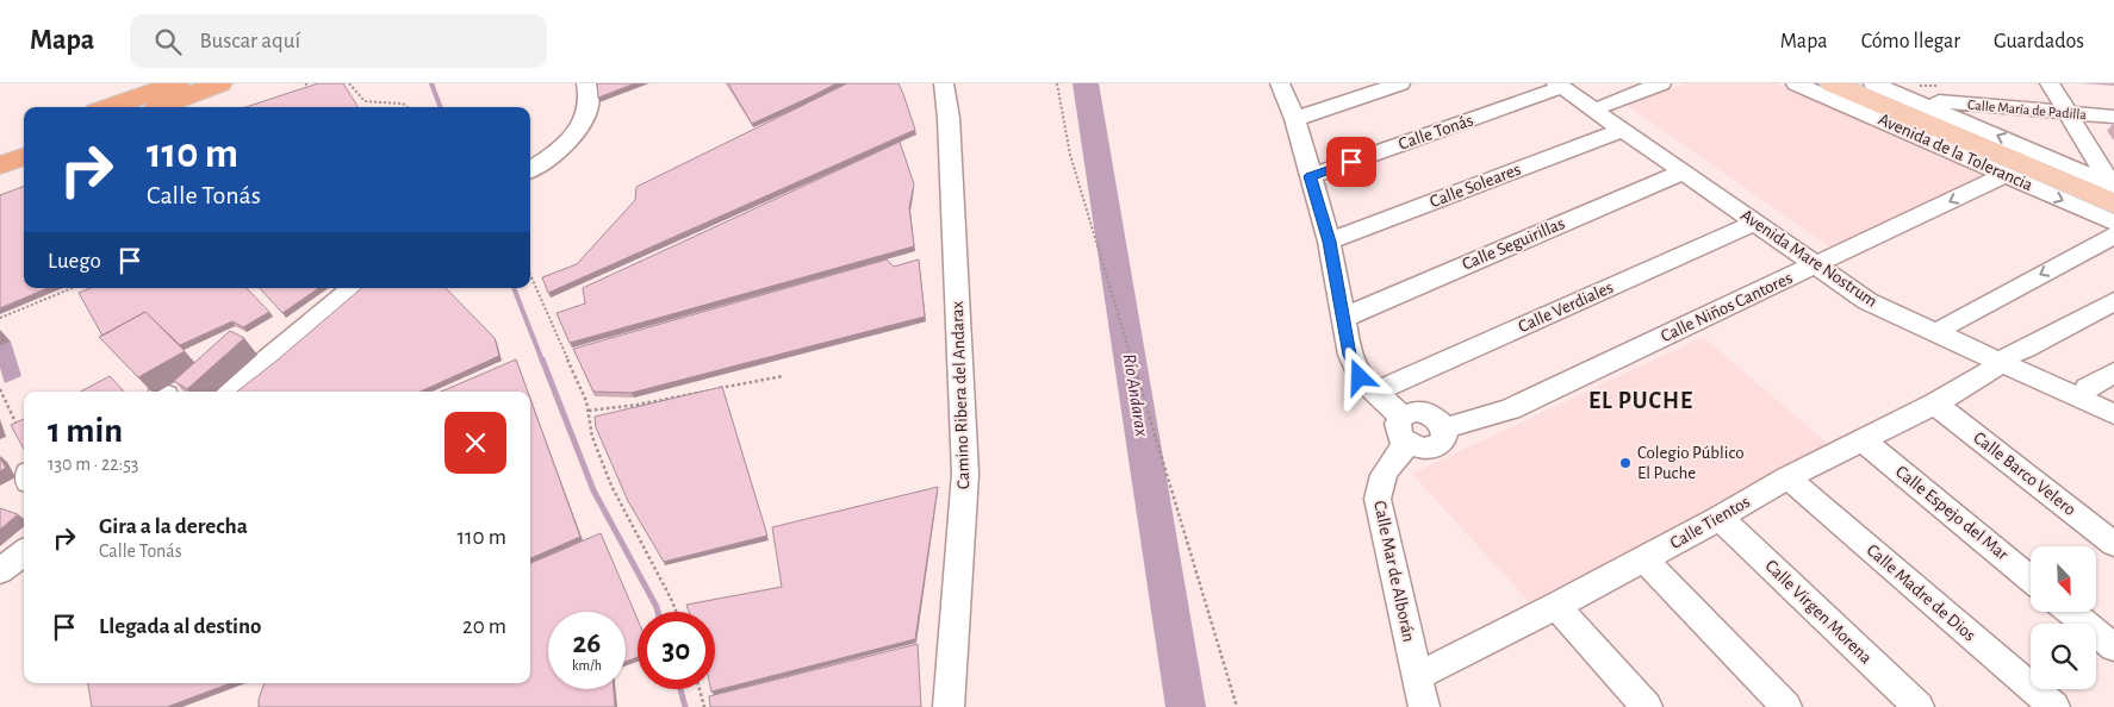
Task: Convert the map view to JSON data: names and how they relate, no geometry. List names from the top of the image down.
{
  "streets": {
    "main road": ["Avenida de la Tolerancia"],
    "street": [
      "Calle María de Padilla",
      "Calle Tonás",
      "Calle Soleares",
      "Calle Seguirillas",
      "Avenida Mare Nostrum",
      "Calle Verdiales",
      "Calle Niños Cantores",
      "Camino Ribera del Andarax",
      "Calle Barco Velero",
      "Calle Espejo del Mar",
      "Calle Tientos",
      "Calle Mar de Alborán",
      "Calle Madre de Dios",
      "Calle Virgen Morena"
    ]
  },
  "crossings": [
    ["Calle María de Padilla", "Avenida de la Tolerancia"],
    ["Calle Tonás", "Avenida Mare Nostrum"],
    ["Avenida de la Tolerancia", "Calle Niños Cantores"],
    ["Calle Soleares", "Avenida Mare Nostrum"],
    ["Calle Seguirillas", "Avenida Mare Nostrum"],
    ["Avenida Mare Nostrum", "Calle Verdiales"],
    ["Avenida Mare Nostrum", "Calle Niños Cantores"],
    ["Avenida Mare Nostrum", "Calle Tientos"],
    ["Calle Niños Cantores", "Calle Mar de Alborán"],
    ["Calle Barco Velero", "Calle Tientos"],
    ["Calle Espejo del Mar", "Calle Tientos"],
    ["Calle Tientos", "Calle Mar de Alborán"],
    ["Calle Tientos", "Calle Madre de Dios"],
    ["Calle Tientos", "Calle Virgen Morena"]
  ],
  "districts": ["EL PUCHE"],
  "water": ["Río Andarax"],
  "places": ["Colegio Público El Puche"],
  "north": "bottom right",
  "page": {
    "header": "Mapa",
    "search": "Buscar aquí",
    "nav": ["Mapa", "Cómo llegar", "Guardados"],
    "turn": ["110 m", "Calle Tonás"],
    "then": "Luego",
    "heading": ["1 min", "130 m · 22:53"],
    "list": [
      {
        "name": "Gira a la derecha",
        "note": "Calle Tonás",
        "value": "110 m"
      },
      {
        "name": "Llegada al destino",
        "value": "20 m"
      }
    ],
    "speed": "26 km/h",
    "limit": "30"
  }
}
